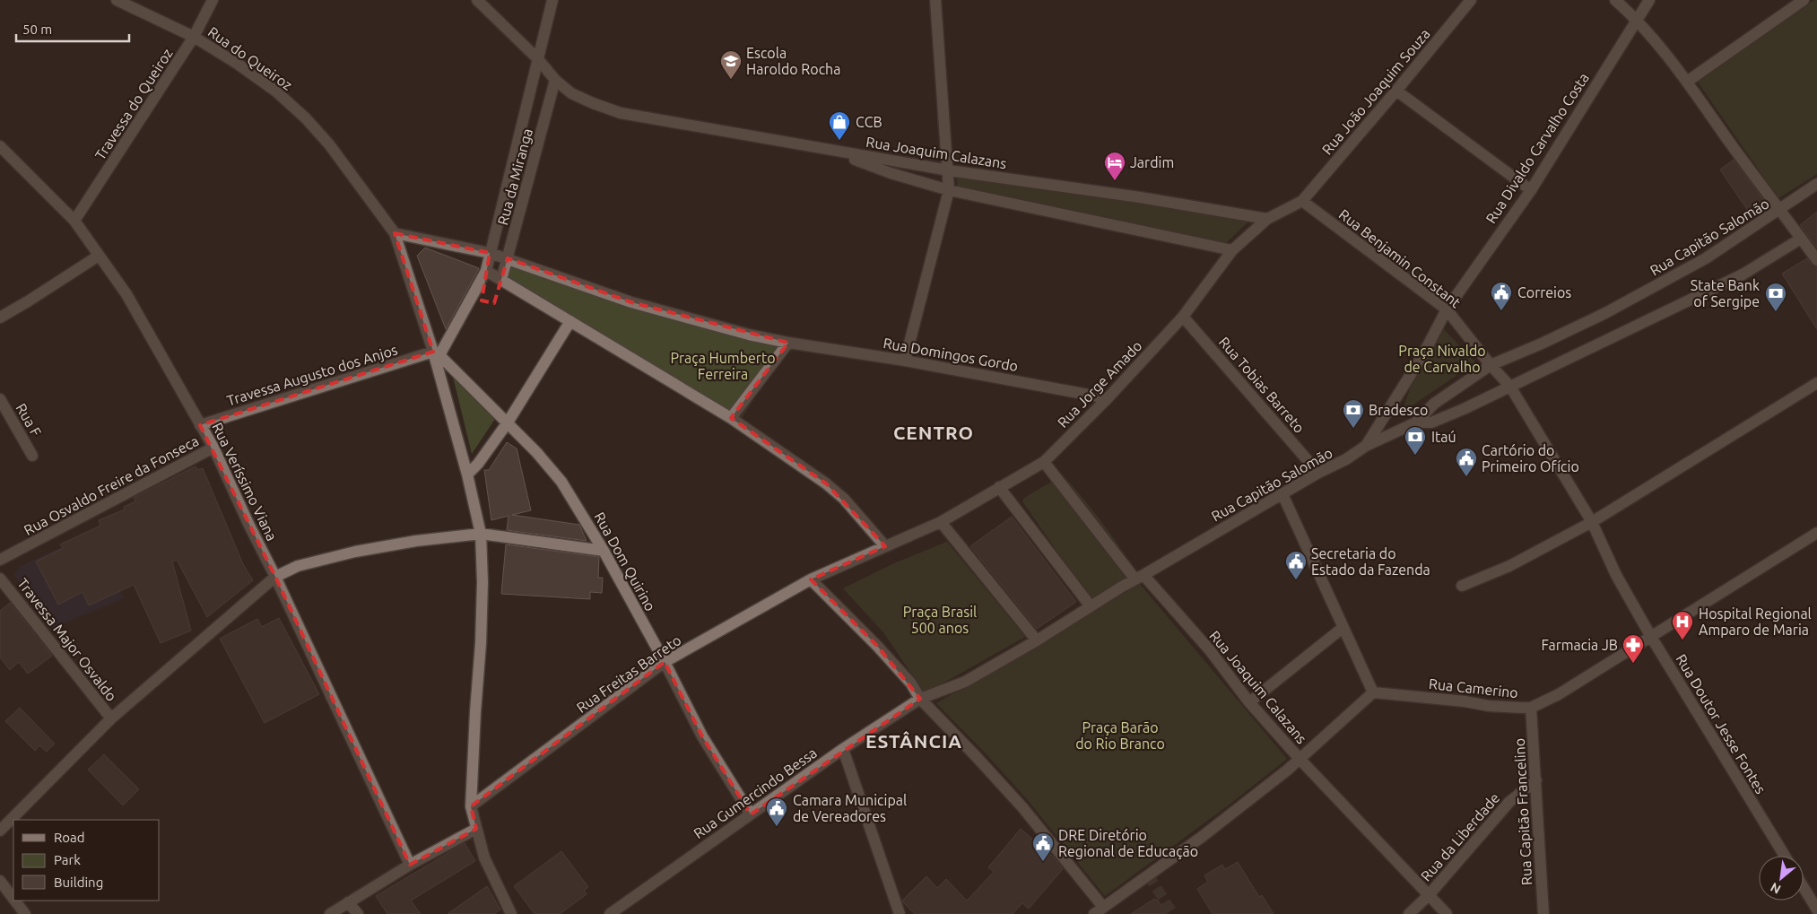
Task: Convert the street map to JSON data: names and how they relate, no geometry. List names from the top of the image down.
{
  "streets": {
    "street": [
      "Rua do Queiroz",
      "Rua João Joaquim Souza",
      "Travessa do Queiroz",
      "Rua Divaldo Carvalho Costa",
      "Rua Joaquim Calazans",
      "Rua da Miranga",
      "Rua Capitão Salomão",
      "Rua Benjamin Constant",
      "Rua Domingos Gordo",
      "Travessa Augusto dos Anjos",
      "Rua Jorge Amado",
      "Rua Tobias Barreto",
      "Rua F",
      "Rua Veríssimo Viana",
      "Rua Osvaldo Freire da Fonseca",
      "Rua Dom Quirino",
      "Travessa Major Osvaldo",
      "Rua Freitas Barreto",
      "Rua Camerino",
      "Rua Doutor Jesse Fontes",
      "Rua Gumercindo Bessa",
      "Rua Capitão Francelino",
      "Rua da Liberdade"
    ]
  },
  "crossings": [
    ["Rua do Queiroz", "Travessa do Queiroz"],
    ["Rua do Queiroz", "Rua da Miranga"],
    ["Rua do Queiroz", "Travessa Augusto dos Anjos"],
    ["Rua do Queiroz", "Rua Dom Quirino"],
    ["Rua do Queiroz", "Rua Freitas Barreto"],
    ["Rua João Joaquim Souza", "Rua Benjamin Constant"],
    ["Rua João Joaquim Souza", "Rua Jorge Amado"],
    ["Travessa do Queiroz", "Rua Veríssimo Viana"],
    ["Rua Divaldo Carvalho Costa", "Rua Capitão Salomão"],
    ["Rua Divaldo Carvalho Costa", "Rua Benjamin Constant"],
    ["Rua Joaquim Calazans", "Rua da Miranga"],
    ["Rua Joaquim Calazans", "Rua Capitão Salomão"],
    ["Rua Joaquim Calazans", "Rua Jorge Amado"],
    ["Rua Joaquim Calazans", "Rua Freitas Barreto"],
    ["Rua Joaquim Calazans", "Rua Gumercindo Bessa"],
    ["Rua da Miranga", "Travessa Augusto dos Anjos"],
    ["Rua da Miranga", "Rua Dom Quirino"],
    ["Rua Capitão Salomão", "Rua Benjamin Constant"],
    ["Rua Capitão Salomão", "Rua Tobias Barreto"],
    ["Rua Capitão Salomão", "Rua Doutor Jesse Fontes"],
    ["Rua Benjamin Constant", "Rua Jorge Amado"],
    ["Rua Benjamin Constant", "Rua Doutor Jesse Fontes"],
    ["Rua Domingos Gordo", "Rua Jorge Amado"],
    ["Travessa Augusto dos Anjos", "Rua Veríssimo Viana"],
    ["Travessa Augusto dos Anjos", "Rua Dom Quirino"],
    ["Rua Jorge Amado", "Rua Tobias Barreto"],
    ["Rua Jorge Amado", "Rua Freitas Barreto"],
    ["Rua Veríssimo Viana", "Rua Osvaldo Freire da Fonseca"],
    ["Rua Dom Quirino", "Rua Freitas Barreto"],
    ["Rua Dom Quirino", "Rua Gumercindo Bessa"],
    ["Rua Camerino", "Rua Doutor Jesse Fontes"],
    ["Rua Camerino", "Rua Capitão Francelino"],
    ["Rua Capitão Francelino", "Rua da Liberdade"]
  ],
  "districts": ["CENTRO", "ESTÂNCIA"],
  "parks": [
    "Praça Nivaldo de Carvalho",
    "Praça Humberto Ferreira",
    "Praça Brasil 500 anos",
    "Praça Barão do Rio Branco"
  ],
  "places": {
    "school or university": ["Escola Haroldo Rocha"],
    "shop": ["CCB"],
    "hotel": ["Jardim"],
    "public building": [
      "Correios",
      "Cartório do Primeiro Ofício",
      "Secretaria do Estado da Fazenda",
      "Camara Municipal de Vereadores",
      "DRE Diretório Regional de Educação"
    ],
    "bank": ["State Bank of Sergipe", "Bradesco", "Itaú"],
    "hospital": ["Hospital Regional Amparo de Maria"],
    "pharmacy": ["Farmacia JB"]
  },
  "legend": ["Road", "Park", "Building"],
  "scale_bar": "50 m",
  "north": "bottom left"
}
